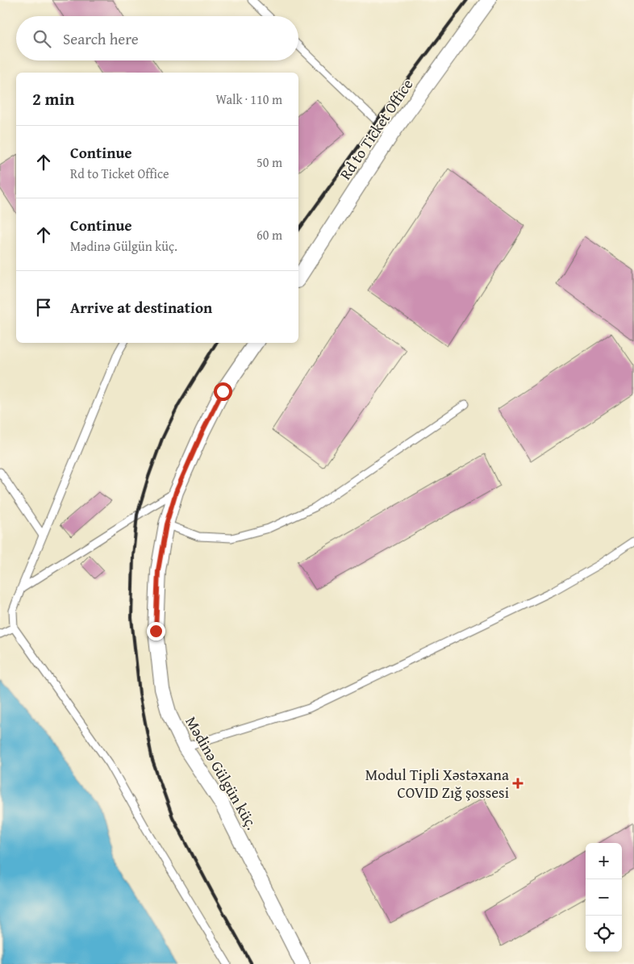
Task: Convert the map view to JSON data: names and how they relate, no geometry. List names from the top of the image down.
{
  "streets": {
    "street": ["Rd to Ticket Office", "Mədinə Gülgün küç."]
  },
  "places": {
    "health": ["Modul Tipli Xəstəxana COVID Zığ şossesi"]
  },
  "page": {
    "search": "Search here",
    "heading": ["2 min", "Walk · 110 m"],
    "list": [
      ["Continue", "Rd to Ticket Office", "50 m"],
      ["Continue", "Mədinə Gülgün küç.", "60 m"],
      "Arrive at destination"
    ],
    "map_buttons": ["+", "−"]
  }
}
